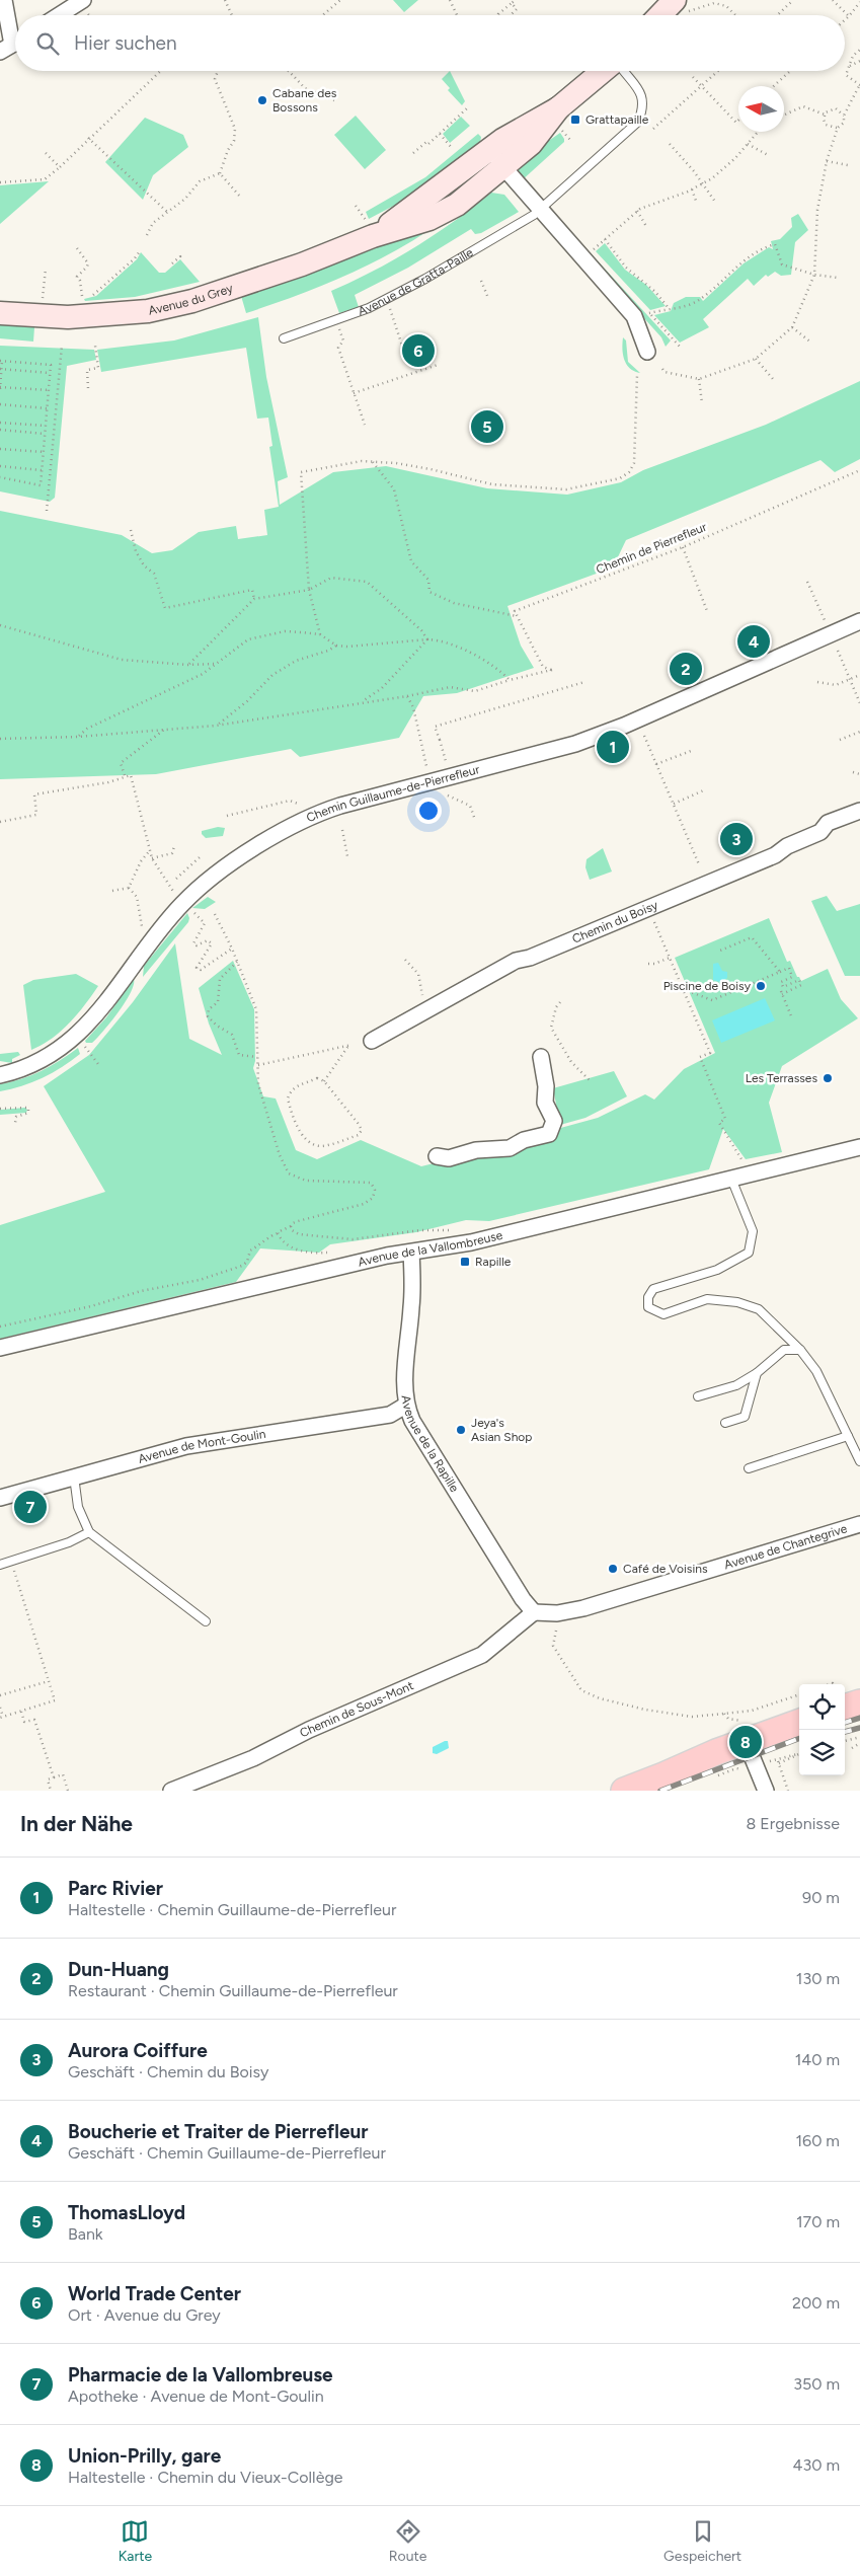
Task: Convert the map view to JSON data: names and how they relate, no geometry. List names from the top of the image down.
{
  "streets": {
    "street": [
      "Avenue du Grey",
      "Chemin Guillaume-de-Pierrefleur",
      "Chemin du Boisy",
      "Avenue de la Vallombreuse",
      "Avenue de la Rapille",
      "Avenue de Mont-Goulin",
      "Avenue de Chantegrive",
      "Chemin de Sous-Mont"
    ],
    "lane": ["Avenue de Gratta-Paille"],
    "path": ["Chemin de Pierrefleur"]
  },
  "crossings": [
    ["Avenue de la Vallombreuse", "Avenue de la Rapille"],
    ["Avenue de la Rapille", "Avenue de Mont-Goulin"],
    ["Avenue de la Rapille", "Avenue de Chantegrive"],
    ["Avenue de la Rapille", "Chemin de Sous-Mont"],
    ["Avenue de Chantegrive", "Chemin de Sous-Mont"]
  ],
  "places": {
    "other": [
      "Cabane des Bossons",
      "Piscine de Boisy",
      "Les Terrasses",
      "Jeya's Asian Shop",
      "Café de Voisins"
    ],
    "transit": ["Grattapaille", "Rapille"]
  },
  "north": "left",
  "page": {
    "search": "Hier suchen",
    "pins": [
      "6",
      "5",
      "4",
      "2",
      "1",
      "3",
      "7",
      "8"
    ],
    "heading": ["In der Nähe", "8 Ergebnisse"],
    "list": [
      {
        "mark": "1",
        "name": "Parc Rivier",
        "note": "Haltestelle · Chemin Guillaume-de-Pierrefleur",
        "value": "90 m"
      },
      {
        "mark": "2",
        "name": "Dun-Huang",
        "note": "Restaurant · Chemin Guillaume-de-Pierrefleur",
        "value": "130 m"
      },
      {
        "mark": "3",
        "name": "Aurora Coiffure",
        "note": "Geschäft · Chemin du Boisy",
        "value": "140 m"
      },
      {
        "mark": "4",
        "name": "Boucherie et Traiter de Pierrefleur",
        "note": "Geschäft · Chemin Guillaume-de-Pierrefleur",
        "value": "160 m"
      },
      {
        "mark": "5",
        "name": "ThomasLloyd",
        "note": "Bank",
        "value": "170 m"
      },
      {
        "mark": "6",
        "name": "World Trade Center",
        "note": "Ort · Avenue du Grey",
        "value": "200 m"
      },
      {
        "mark": "7",
        "name": "Pharmacie de la Vallombreuse",
        "note": "Apotheke · Avenue de Mont-Goulin",
        "value": "350 m"
      },
      {
        "mark": "8",
        "name": "Union-Prilly, gare",
        "note": "Haltestelle · Chemin du Vieux-Collège",
        "value": "430 m"
      }
    ],
    "nav": ["Karte", "Route", "Gespeichert"]
  }
}
